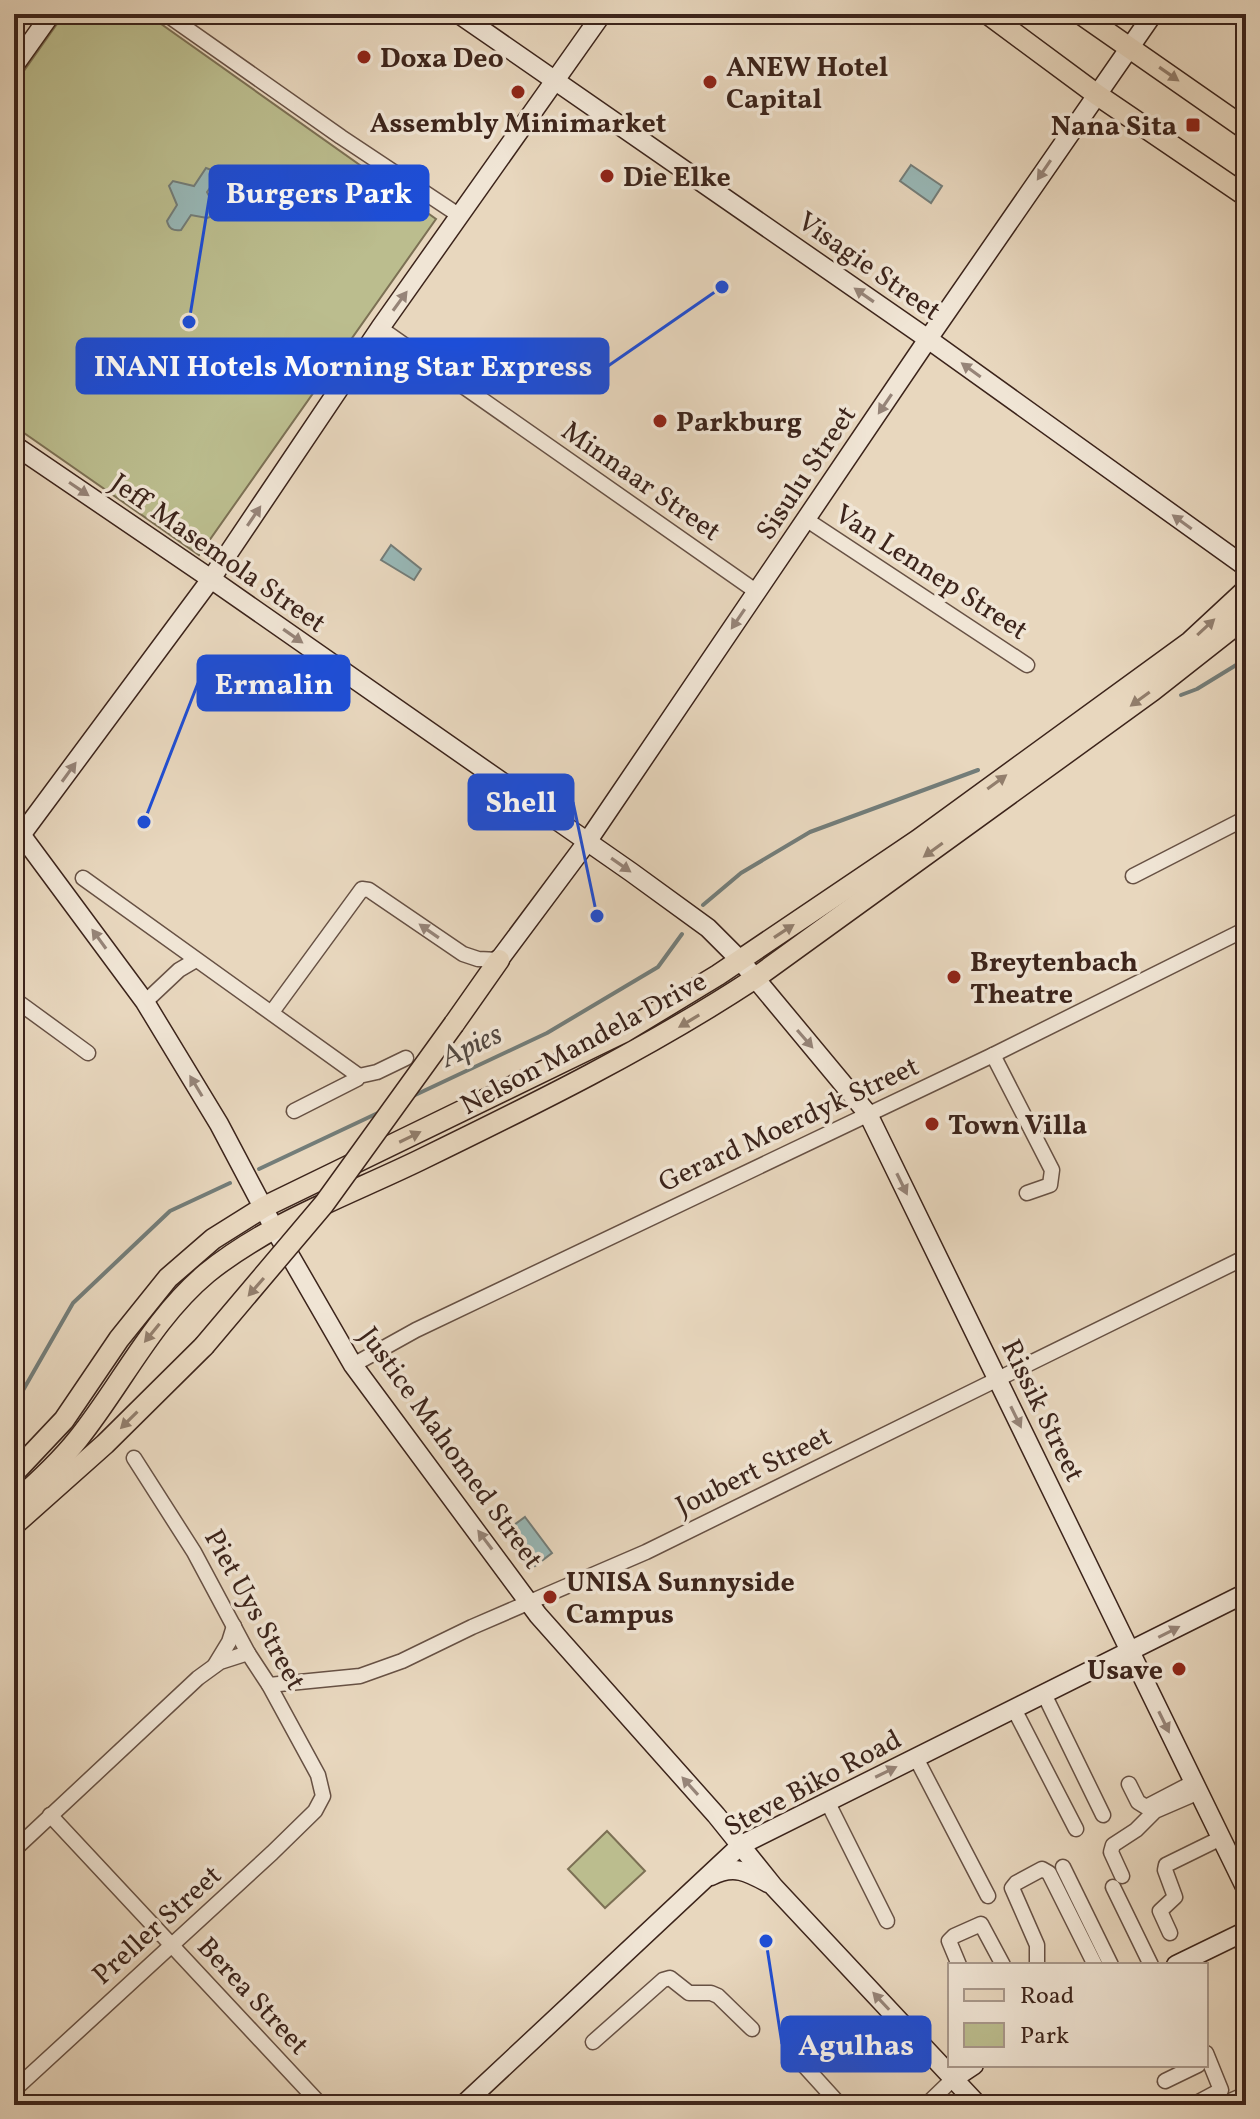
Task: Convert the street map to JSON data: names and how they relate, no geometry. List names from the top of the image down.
{
  "streets": {
    "main road": [
      "Visagie Street",
      "Sisulu Street",
      "Jeff Masemola Street",
      "Nelson Mandela Drive",
      "Rissik Street",
      "Justice Mahomed Street",
      "Steve Biko Road"
    ],
    "street": [
      "Minnaar Street",
      "Van Lennep Street",
      "Gerard Moerdyk Street",
      "Joubert Street",
      "Piet Uys Street",
      "Preller Street",
      "Berea Street"
    ]
  },
  "crossings": [
    ["Visagie Street", "Sisulu Street"],
    ["Sisulu Street", "Minnaar Street"],
    ["Sisulu Street", "Jeff Masemola Street"],
    ["Sisulu Street", "Van Lennep Street"],
    ["Jeff Masemola Street", "Nelson Mandela Drive"],
    ["Jeff Masemola Street", "Rissik Street"],
    ["Nelson Mandela Drive", "Rissik Street"],
    ["Nelson Mandela Drive", "Justice Mahomed Street"],
    ["Gerard Moerdyk Street", "Rissik Street"],
    ["Gerard Moerdyk Street", "Justice Mahomed Street"],
    ["Rissik Street", "Joubert Street"],
    ["Rissik Street", "Steve Biko Road"],
    ["Justice Mahomed Street", "Joubert Street"],
    ["Justice Mahomed Street", "Steve Biko Road"],
    ["Joubert Street", "Piet Uys Street"],
    ["Piet Uys Street", "Preller Street"],
    ["Preller Street", "Berea Street"]
  ],
  "one_way": [
    "Visagie Street",
    "Sisulu Street",
    "Jeff Masemola Street",
    "Rissik Street",
    "Justice Mahomed Street"
  ],
  "water": ["Apies"],
  "places": {
    "other": [
      "Doxa Deo",
      "ANEW Hotel Capital",
      "Assembly Minimarket",
      "Die Elke",
      "INANI Hotels Morning Star Express",
      "Burgers Park",
      "Parkburg",
      "Ermalin",
      "Shell",
      "Breytenbach Theatre",
      "Town Villa",
      "UNISA Sunnyside Campus",
      "Usave",
      "Agulhas"
    ],
    "transit": ["Nana Sita"]
  },
  "legend": ["Road", "Park"]
}
